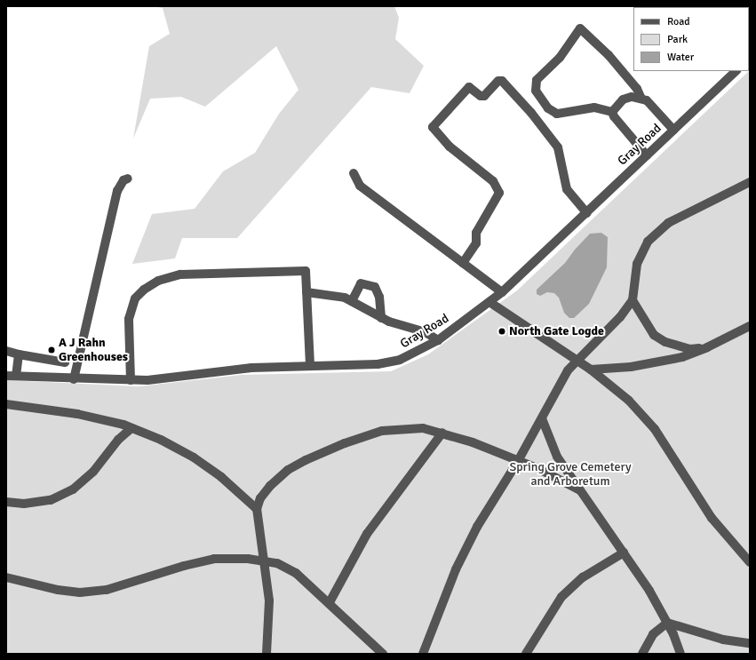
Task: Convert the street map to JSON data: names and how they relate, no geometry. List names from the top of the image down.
{
  "streets": {
    "street": ["Gray Road"]
  },
  "parks": ["Spring Grove Cemetery and Arboretum"],
  "places": ["North Gate Logde", "A J Rahn Greenhouses"],
  "legend": ["Road", "Park", "Water"]
}
